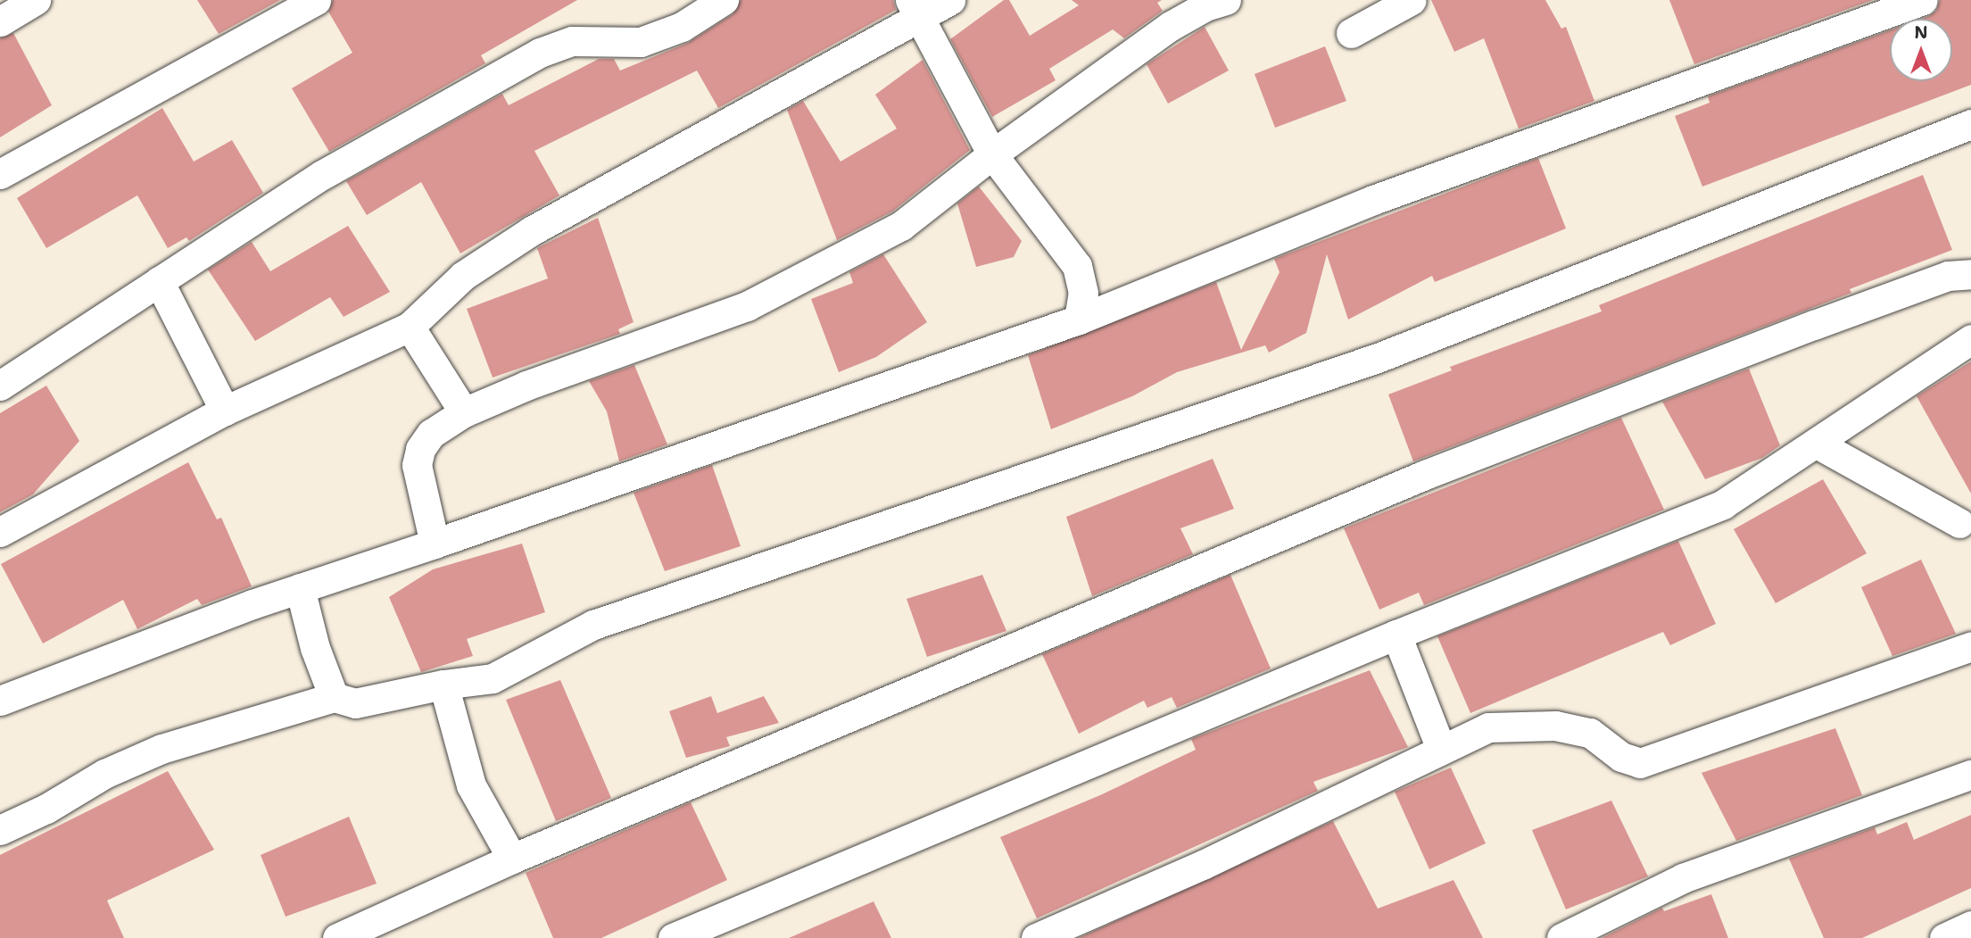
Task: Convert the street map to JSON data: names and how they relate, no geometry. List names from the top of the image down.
{
  "north": "top"
}
